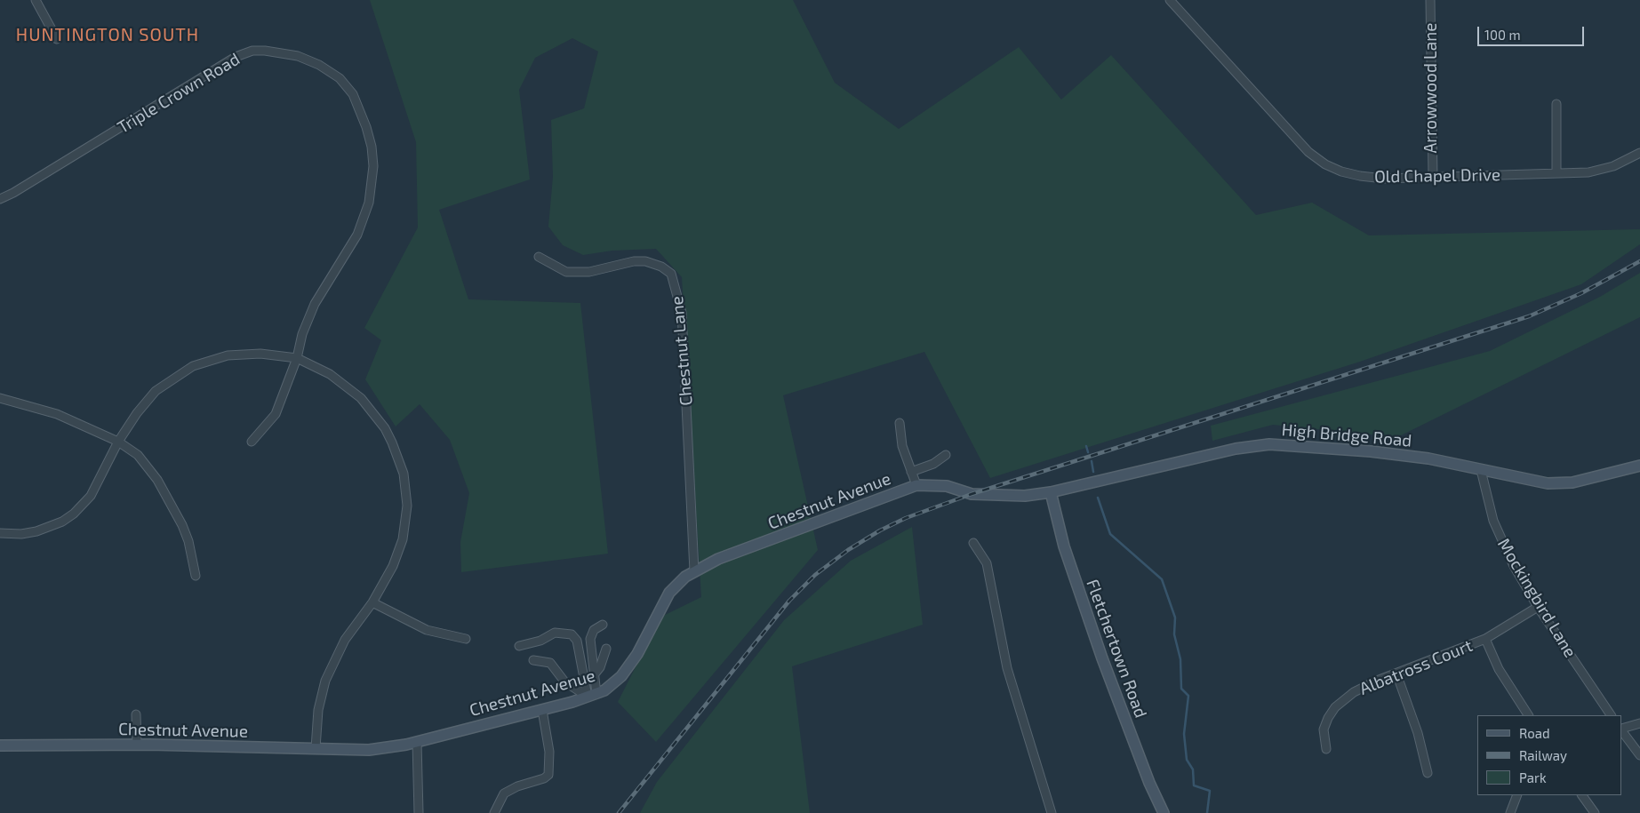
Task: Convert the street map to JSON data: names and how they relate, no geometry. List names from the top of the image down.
{
  "streets": {
    "street": [
      "Arrowwood Lane",
      "Triple Crown Road",
      "Old Chapel Drive",
      "Chestnut Lane",
      "High Bridge Road",
      "Chestnut Avenue",
      "Mockingbird Lane",
      "Fletchertown Road",
      "Albatross Court"
    ]
  },
  "crossings": [
    ["Arrowwood Lane", "Old Chapel Drive"],
    ["Chestnut Lane", "Chestnut Avenue"],
    ["High Bridge Road", "Chestnut Avenue"],
    ["High Bridge Road", "Mockingbird Lane"],
    ["High Bridge Road", "Fletchertown Road"],
    ["Chestnut Avenue", "Fletchertown Road"],
    ["Mockingbird Lane", "Albatross Court"]
  ],
  "districts": ["HUNTINGTON SOUTH"],
  "legend": ["Road", "Railway", "Park"],
  "scale_bar": "100 m"
}
